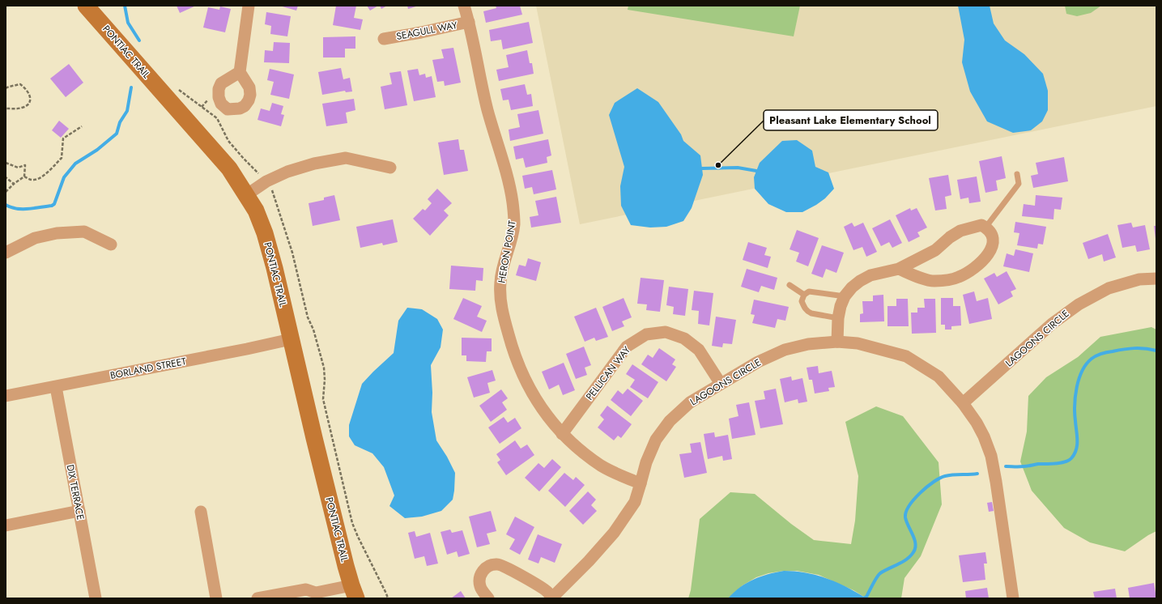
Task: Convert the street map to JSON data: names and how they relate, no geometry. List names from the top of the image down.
{
  "streets": {
    "main road": ["PONTIAC TRAIL"],
    "street": [
      "SEAGULL WAY",
      "HERON POINT",
      "LAGOONS CIRCLE",
      "BORLAND STREET",
      "PELLICAN WAY",
      "DIX TERRACE"
    ]
  },
  "crossings": [
    ["SEAGULL WAY", "HERON POINT"],
    ["PONTIAC TRAIL", "BORLAND STREET"],
    ["HERON POINT", "LAGOONS CIRCLE"],
    ["HERON POINT", "PELLICAN WAY"],
    ["LAGOONS CIRCLE", "PELLICAN WAY"],
    ["BORLAND STREET", "DIX TERRACE"]
  ],
  "places": ["Pleasant Lake Elementary School"]
}
